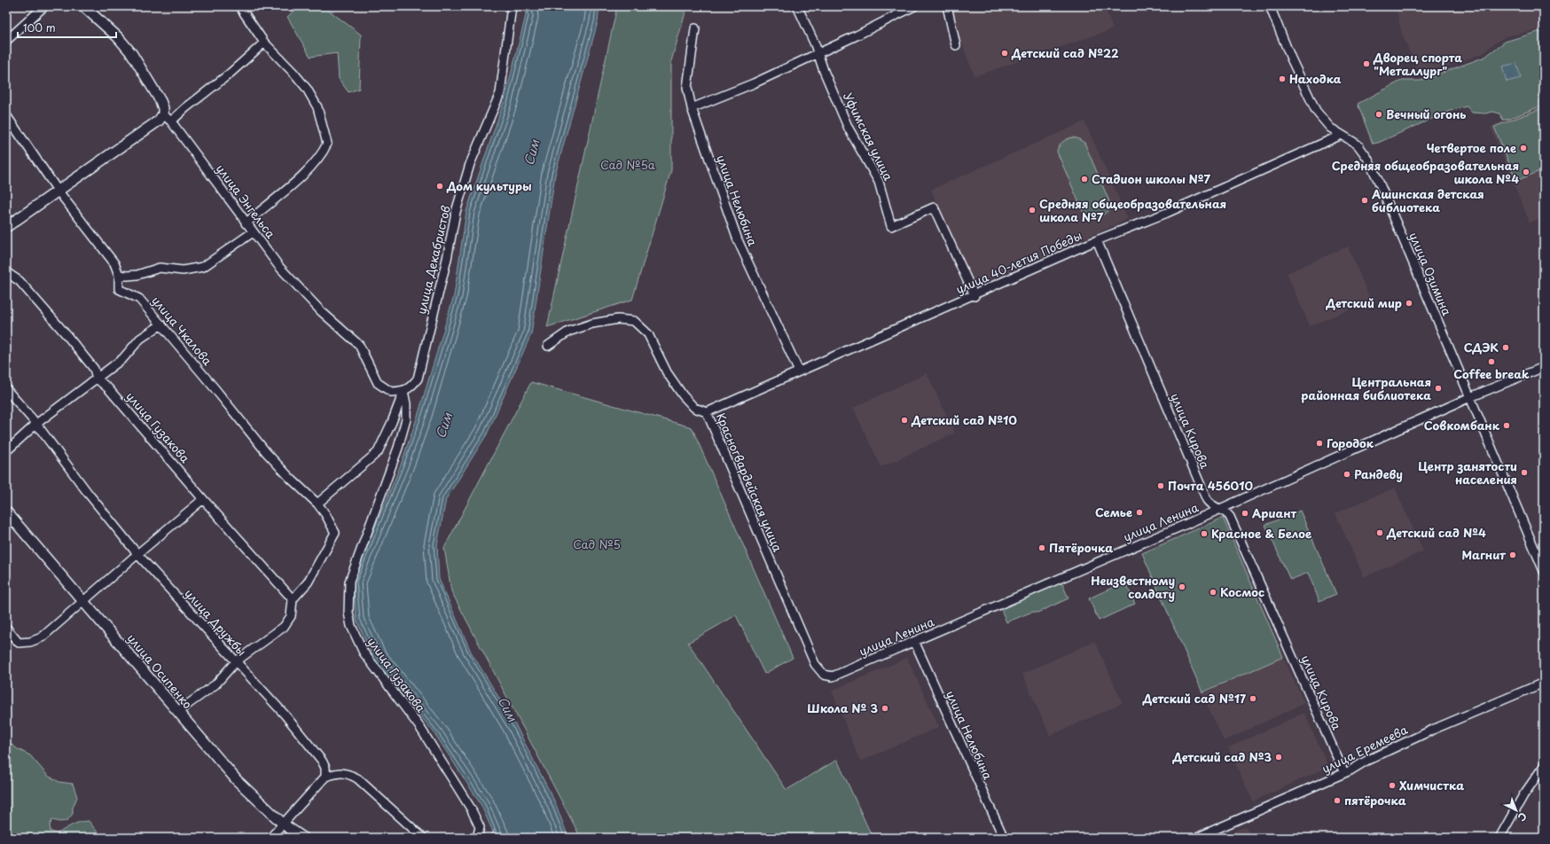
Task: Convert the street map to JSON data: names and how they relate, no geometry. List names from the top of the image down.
{
  "streets": {
    "main road": ["улица Осипенко"],
    "street": [
      "Уфимская улица",
      "улица Нелюбина",
      "улица Энгельса",
      "улица Декабристов",
      "улица 40-летия Победы",
      "улица Озимина",
      "улица Чкалова",
      "улица Гузакова",
      "улица Кирова",
      "Красногвардейская улица",
      "улица Ленина",
      "улица Дружбы",
      "улица Еремеева"
    ]
  },
  "crossings": [
    ["Уфимская улица", "улица 40-летия Победы"],
    ["улица Нелюбина", "улица 40-летия Победы"],
    ["улица Нелюбина", "улица Ленина"],
    ["улица Энгельса", "улица Декабристов"],
    ["улица Энгельса", "улица Гузакова"],
    ["улица Декабристов", "улица Гузакова"],
    ["улица 40-летия Победы", "улица Озимина"],
    ["улица 40-летия Победы", "улица Кирова"],
    ["улица 40-летия Победы", "Красногвардейская улица"],
    ["улица Озимина", "улица Ленина"],
    ["улица Чкалова", "улица Гузакова"],
    ["улица Кирова", "улица Ленина"],
    ["улица Кирова", "улица Еремеева"],
    ["Красногвардейская улица", "улица Ленина"]
  ],
  "water": ["Сим"],
  "parks": ["Сад №5а", "Сад №5"],
  "places": [
    "Детский сад №22",
    "Дворец спорта \"Металлург\"",
    "Находка",
    "Вечный огонь",
    "Четвертое поле",
    "Средняя общеобразовательная школа №4",
    "Стадион школы №7",
    "Дом культуры",
    "Ашинская детская библиотека",
    "Средняя общеобразовательная школа №7",
    "Детский мир",
    "СДЭК",
    "Coffee break",
    "Центральная районная библиотека",
    "Детский сад №10",
    "Совкомбанк",
    "Городок",
    "Центр занятости населения",
    "Рандеву",
    "Почта 456010",
    "Семье",
    "Ариант",
    "Детский сад №4",
    "Красное & Белое",
    "Пятёрочка",
    "Магнит",
    "Неизвестному солдату",
    "Космос",
    "Детский сад №17",
    "Школа № 3",
    "Детский сад №3",
    "Химчистка",
    "пятёрочка"
  ],
  "scale_bar": "100 m",
  "north": "bottom right"
}
